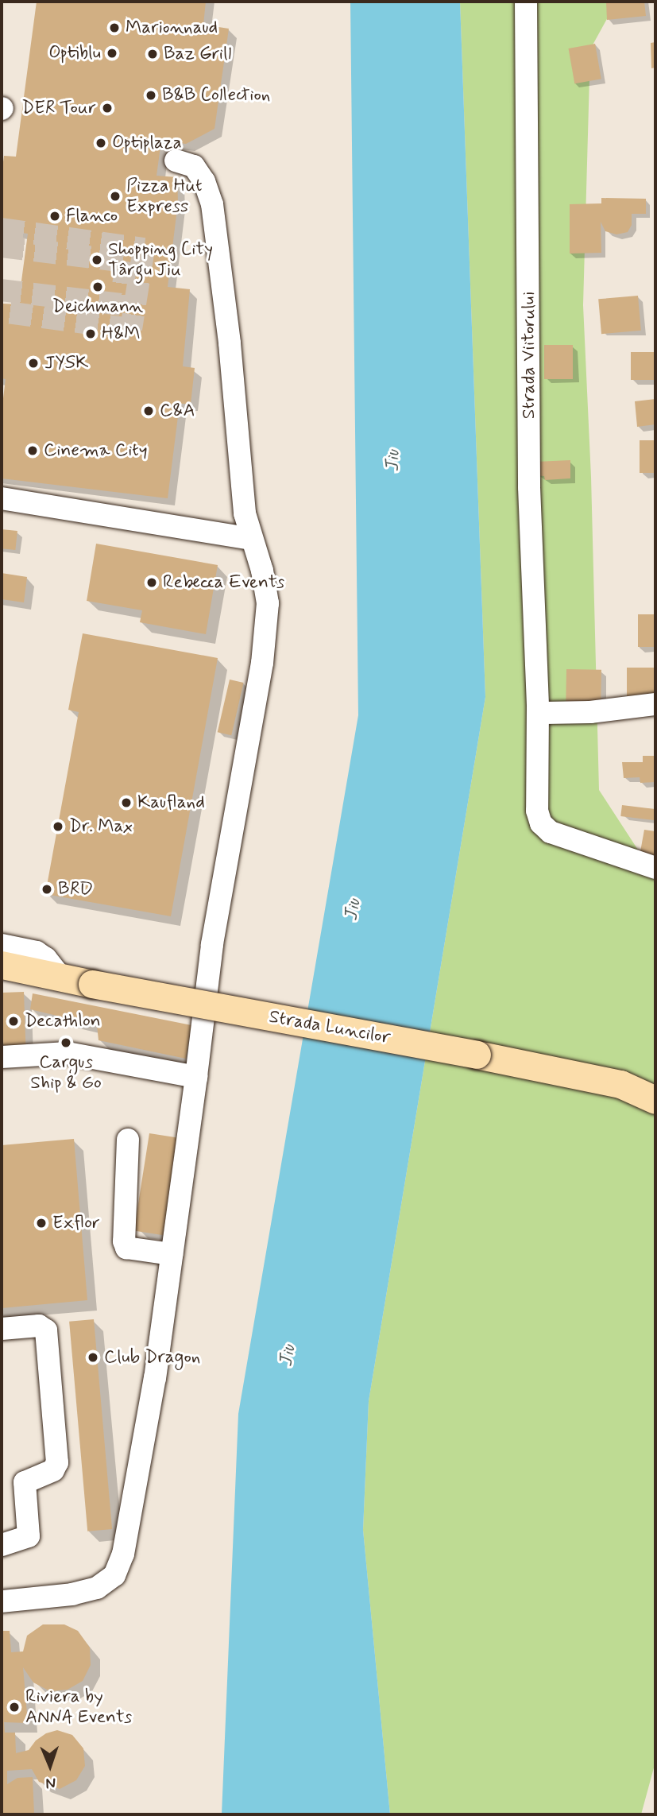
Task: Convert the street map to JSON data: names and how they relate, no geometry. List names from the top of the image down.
{
  "streets": {
    "main road": ["Strada Luncilor"],
    "street": ["Strada Viitorului"]
  },
  "water": ["Jiu"],
  "places": [
    "Marionnaud",
    "Optiblu",
    "Baz Grill",
    "B&B Collection",
    "DER Tour",
    "Optiplaza",
    "Pizza Hut Express",
    "Flanco",
    "Shopping City Târgu Jiu",
    "Deichmann",
    "H&M",
    "JYSK",
    "C&A",
    "Cinema City",
    "Rebecca Events",
    "Kaufland",
    "Dr. Max",
    "BRD",
    "Decathlon",
    "Cargus Ship & Go",
    "Exflor",
    "Club Dragon",
    "Riviera by ANNA Events"
  ],
  "north": "bottom"
}
